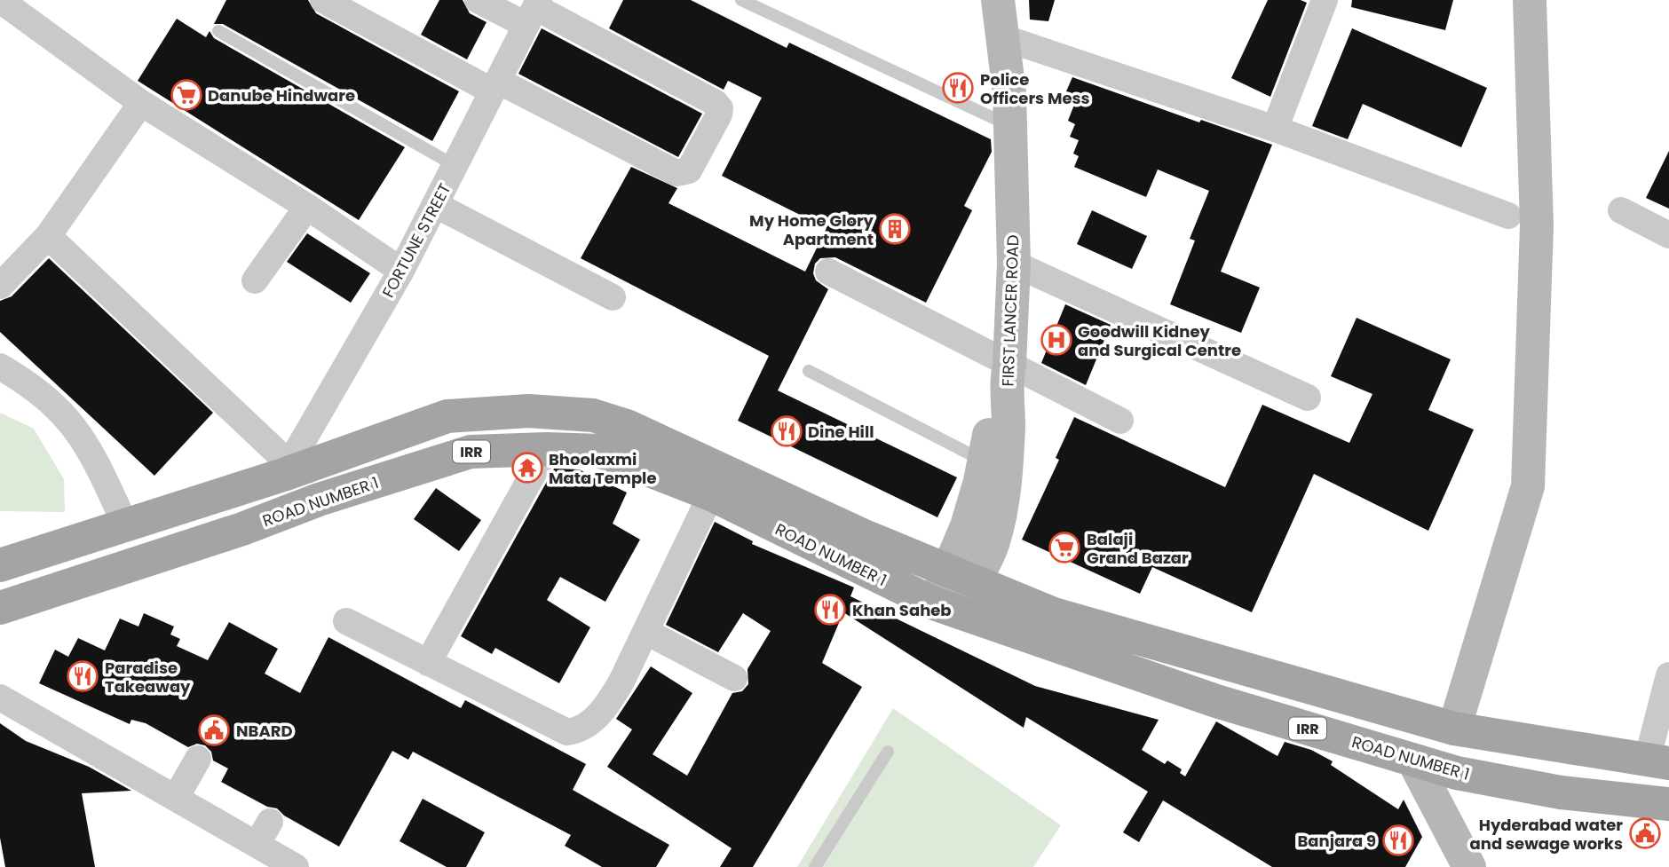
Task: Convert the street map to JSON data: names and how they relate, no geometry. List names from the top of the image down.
{
  "streets": {
    "main road": ["IRR", "ROAD NUMBER 1"],
    "street": ["FORTUNE STREET", "FIRST LANCER ROAD"]
  },
  "crossings": [
    ["FORTUNE STREET", "ROAD NUMBER 1"],
    ["FIRST LANCER ROAD", "ROAD NUMBER 1"]
  ],
  "places": {
    "restaurant": [
      "Police Officers Mess",
      "Dine Hill",
      "Khan Saheb",
      "Paradise Takeaway",
      "Banjara 9"
    ],
    "supermarket": ["Danube Hindware", "Balaji Grand Bazar"],
    "building": ["My Home Glory Apartment"],
    "hospital": ["Goodwill Kidney and Surgical Centre"],
    "temple": ["Bhoolaxmi Mata Temple"],
    "public building": ["NBARD", "Hyderabad water and sewage works"]
  }
}
